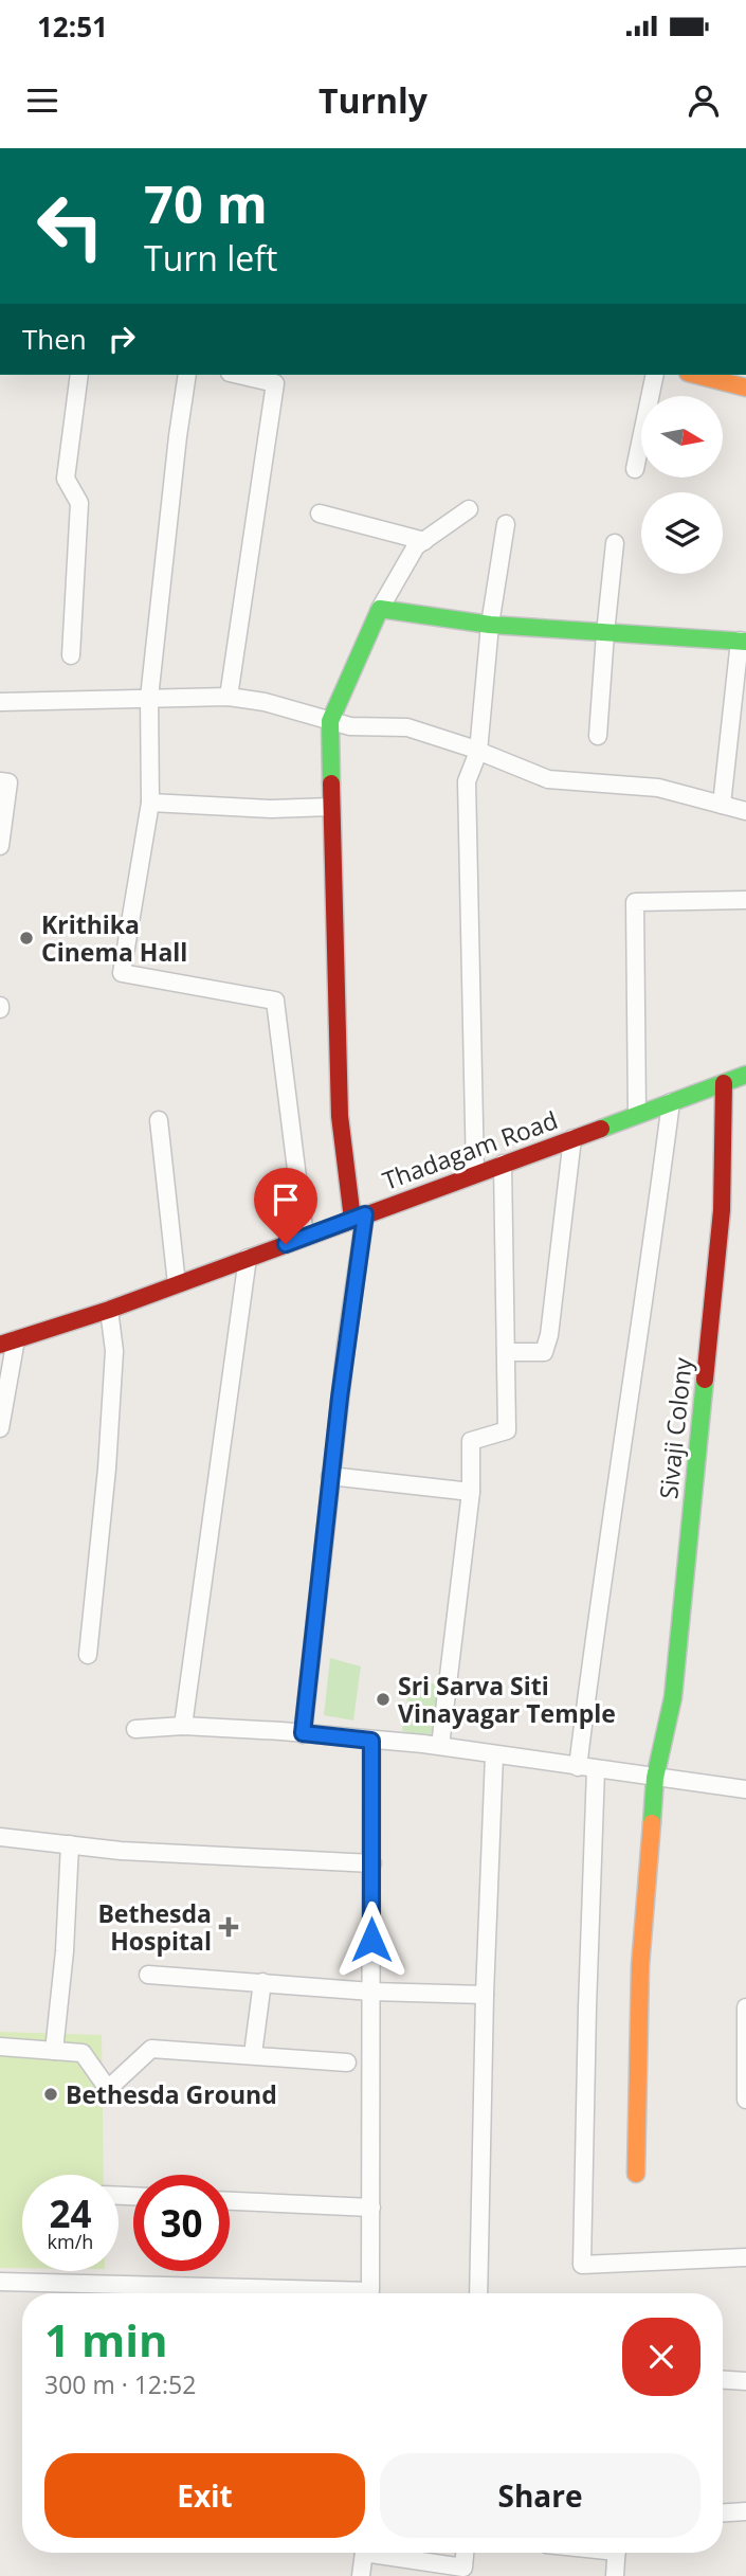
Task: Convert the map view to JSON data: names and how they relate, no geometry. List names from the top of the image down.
{
  "streets": {
    "street": ["Thadagam Road", "Sivaji Colony"]
  },
  "crossings": [
    ["Thadagam Road", "Sivaji Colony"]
  ],
  "places": {
    "other": ["Krithika Cinema Hall", "Sri Sarva Siti Vinayagar Temple", "Bethesda Ground"],
    "health": ["Bethesda Hospital"]
  },
  "north": "right",
  "page": {
    "status": "12:51",
    "header": "Turnly",
    "turn": ["70 m", "Turn left"],
    "then": "Then",
    "speed": "24 km/h",
    "limit": "30",
    "heading": ["1 min", "300 m · 12:52"],
    "buttons": ["Exit", "Share"]
  }
}
